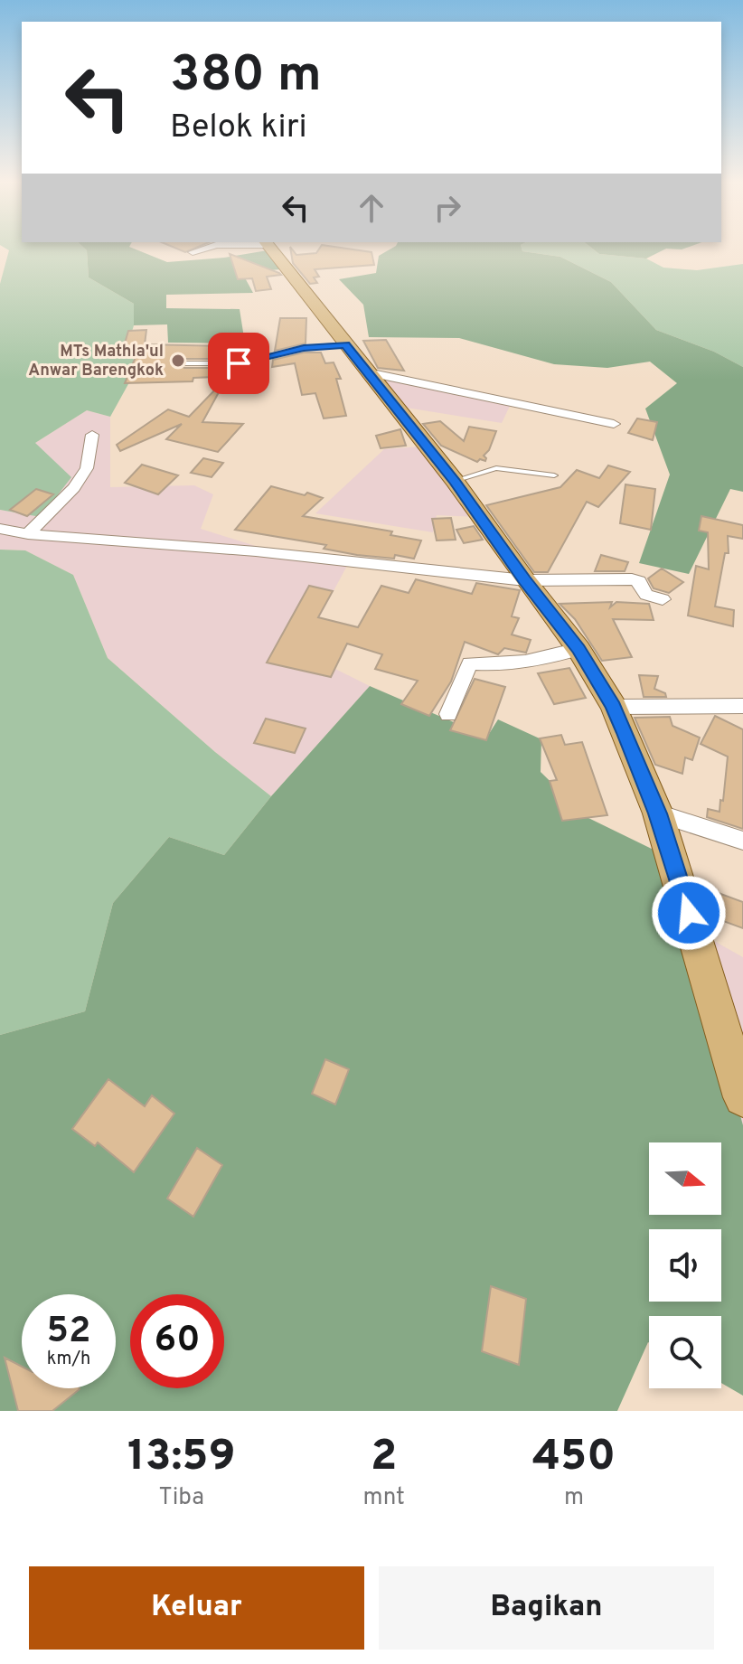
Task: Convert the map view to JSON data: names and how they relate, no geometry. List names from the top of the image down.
{
  "places": ["MTs Mathla'ul Anwar Barengkok"],
  "north": "right",
  "page": {
    "turn": ["380 m", "Belok kiri"],
    "speed": "52 km/h",
    "limit": "60",
    "eta": [
      "13:59",
      "Tiba",
      "2",
      "mnt",
      "450",
      "m"
    ],
    "buttons": ["Keluar", "Bagikan"]
  }
}
